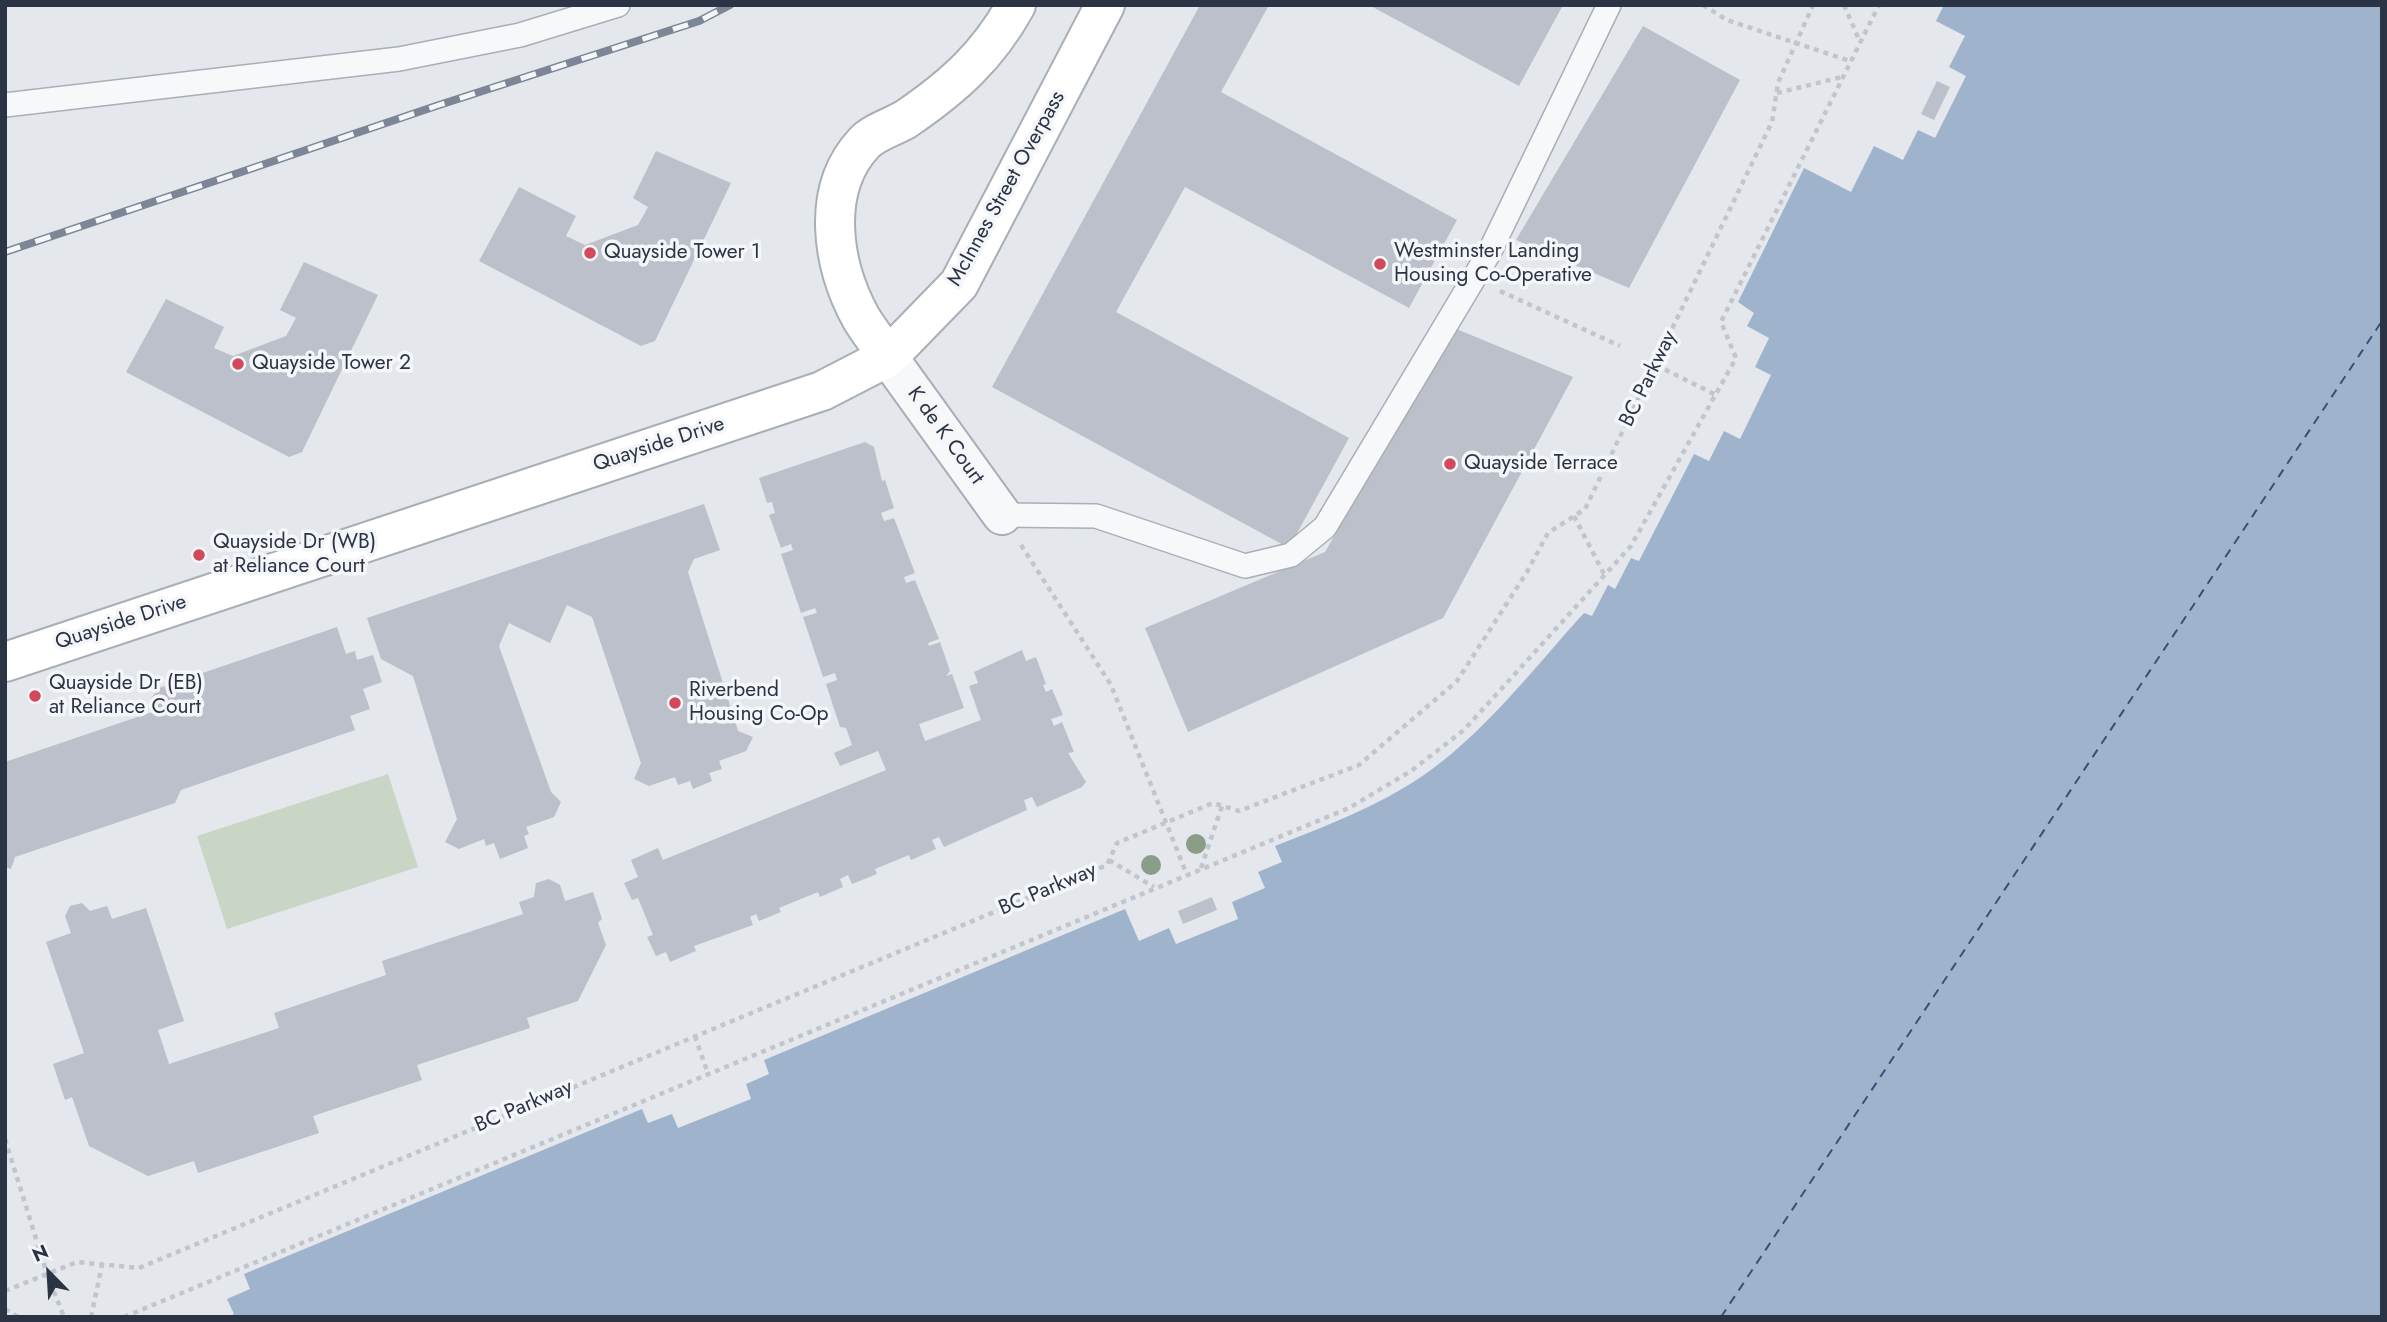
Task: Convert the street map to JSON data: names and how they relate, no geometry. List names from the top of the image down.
{
  "streets": {
    "street": ["McInnes Street Overpass", "K de K Court", "Quayside Drive"],
    "path": ["BC Parkway"]
  },
  "crossings": [
    ["McInnes Street Overpass", "K de K Court"],
    ["McInnes Street Overpass", "Quayside Drive"],
    ["K de K Court", "Quayside Drive"]
  ],
  "places": [
    "Quayside Tower 1",
    "Westminster Landing Housing Co-Operative",
    "Quayside Tower 2",
    "Quayside Terrace",
    "Quayside Dr (WB) at Reliance Court",
    "Quayside Dr (EB) at Reliance Court",
    "Riverbend Housing Co-Op"
  ],
  "north": "top left"
}
